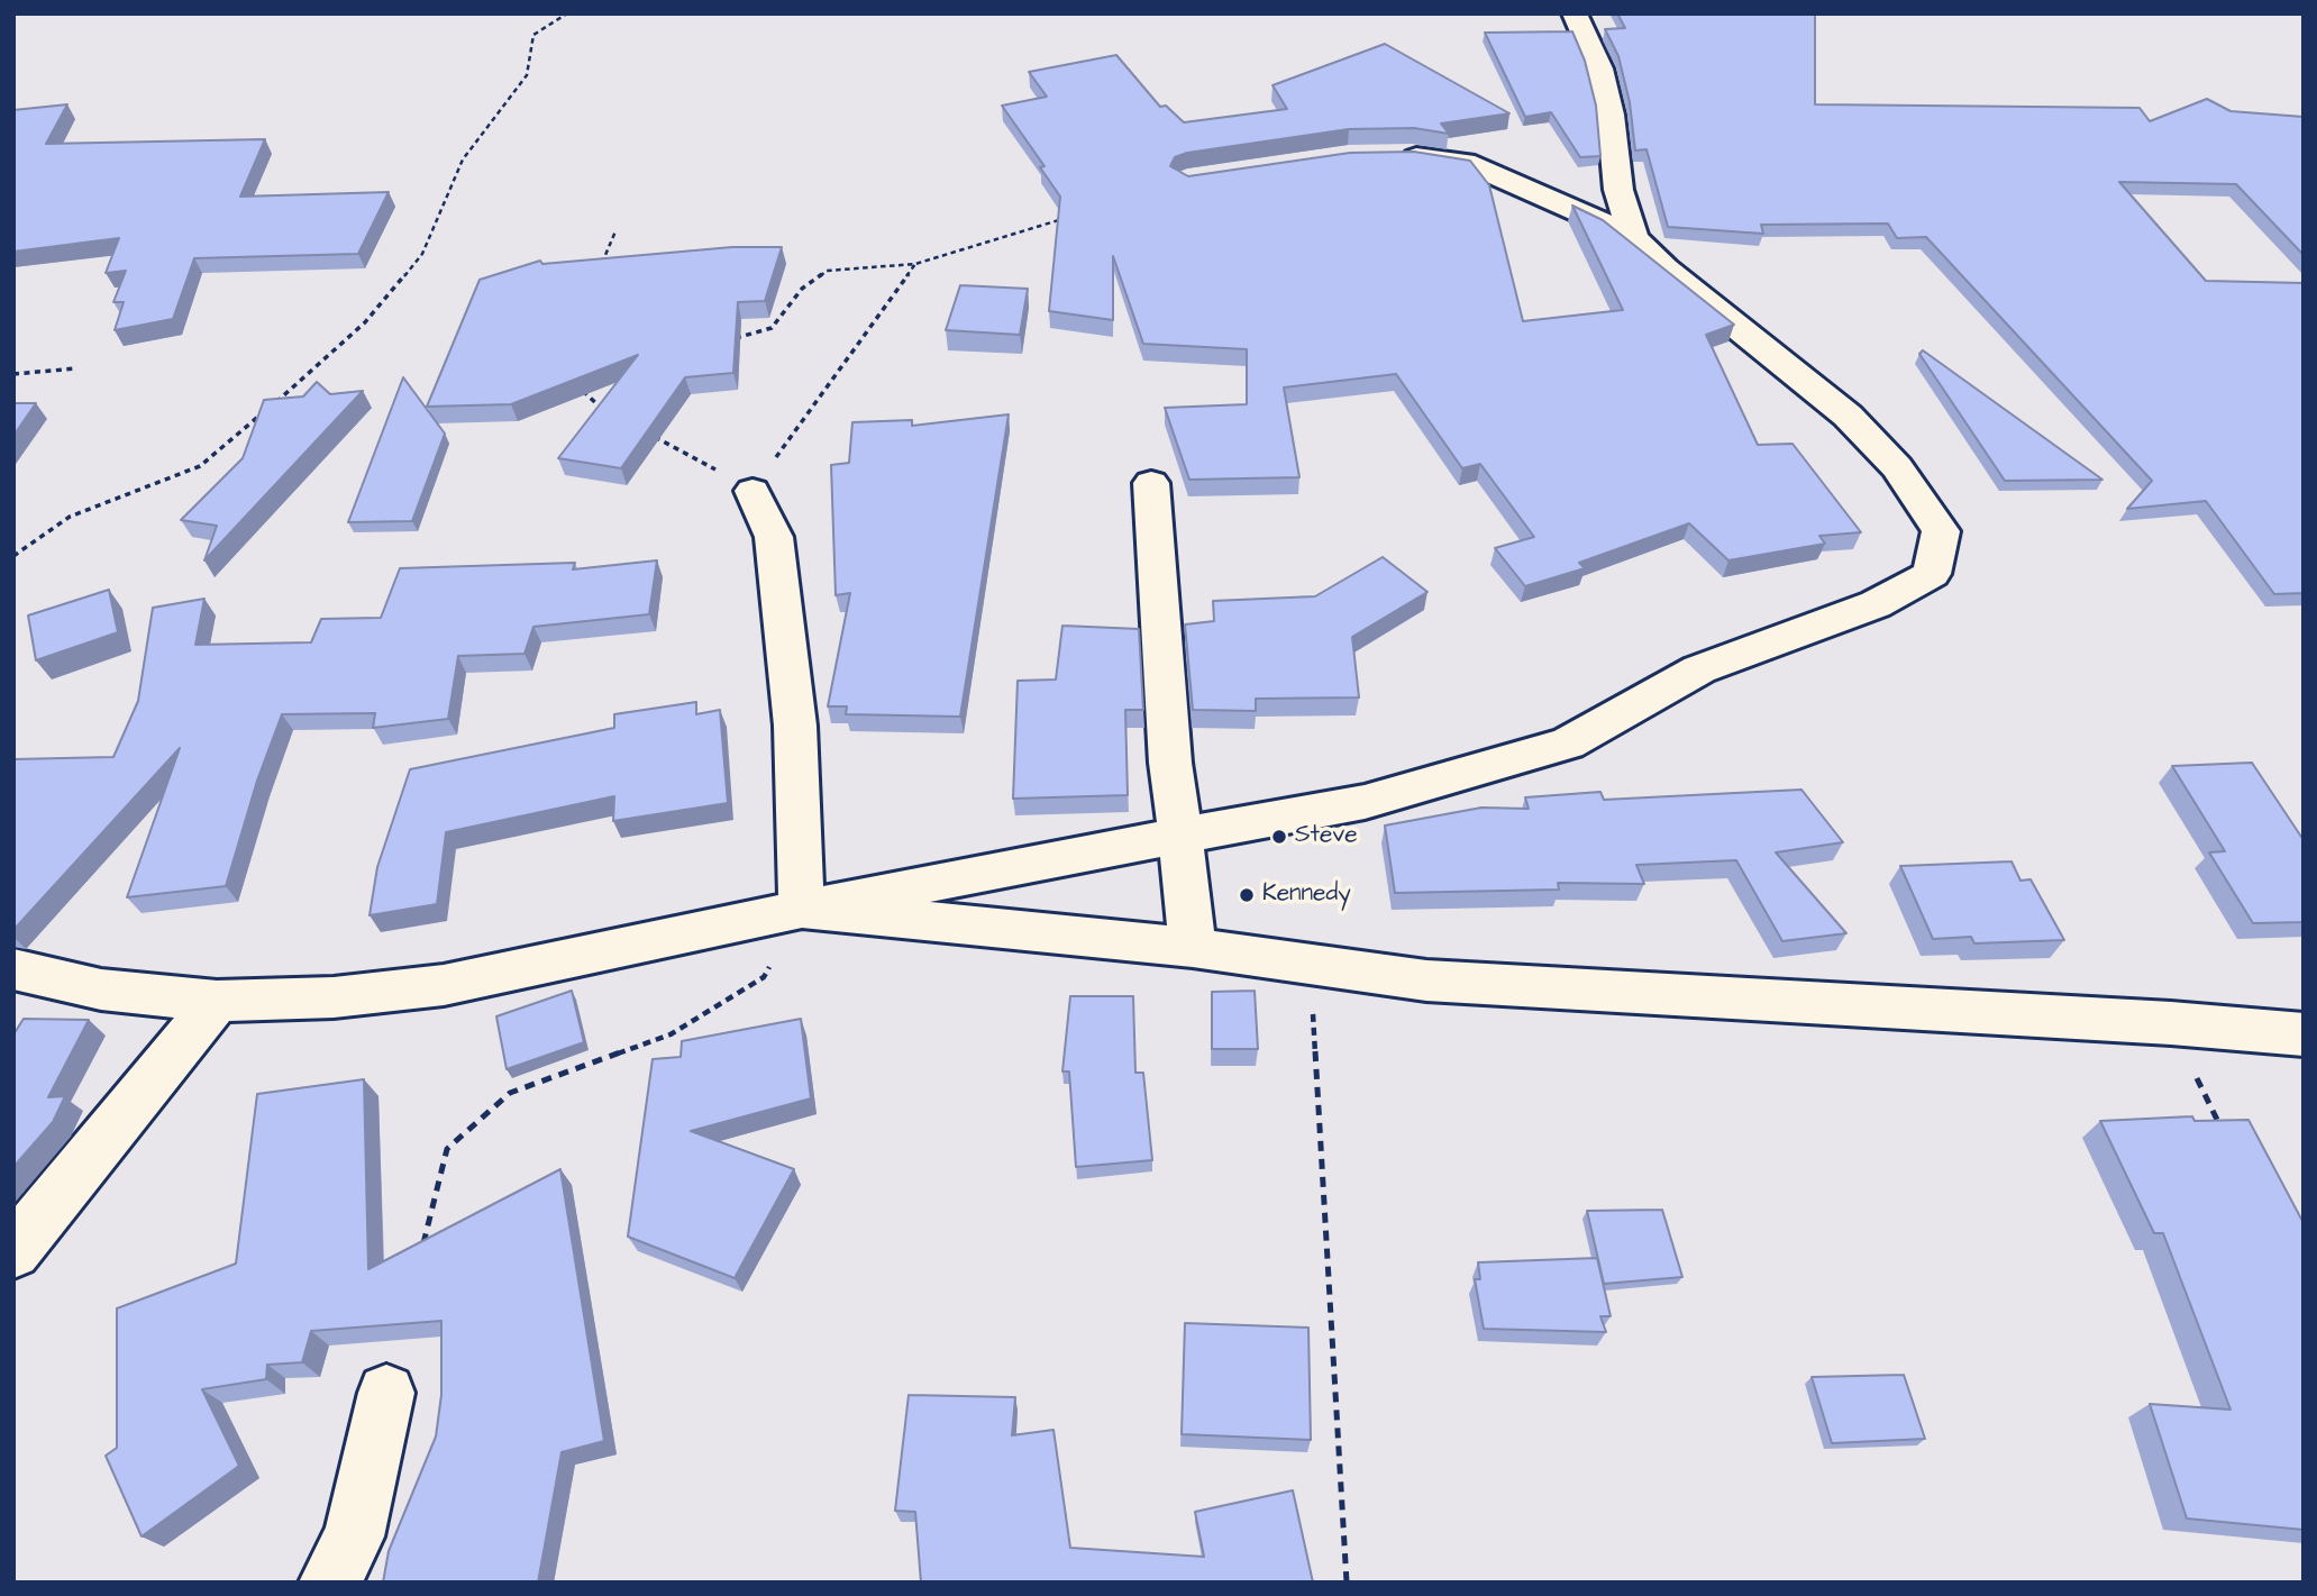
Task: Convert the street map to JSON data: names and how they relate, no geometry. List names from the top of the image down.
{
  "places": ["Steve", "Kennedy"]
}
